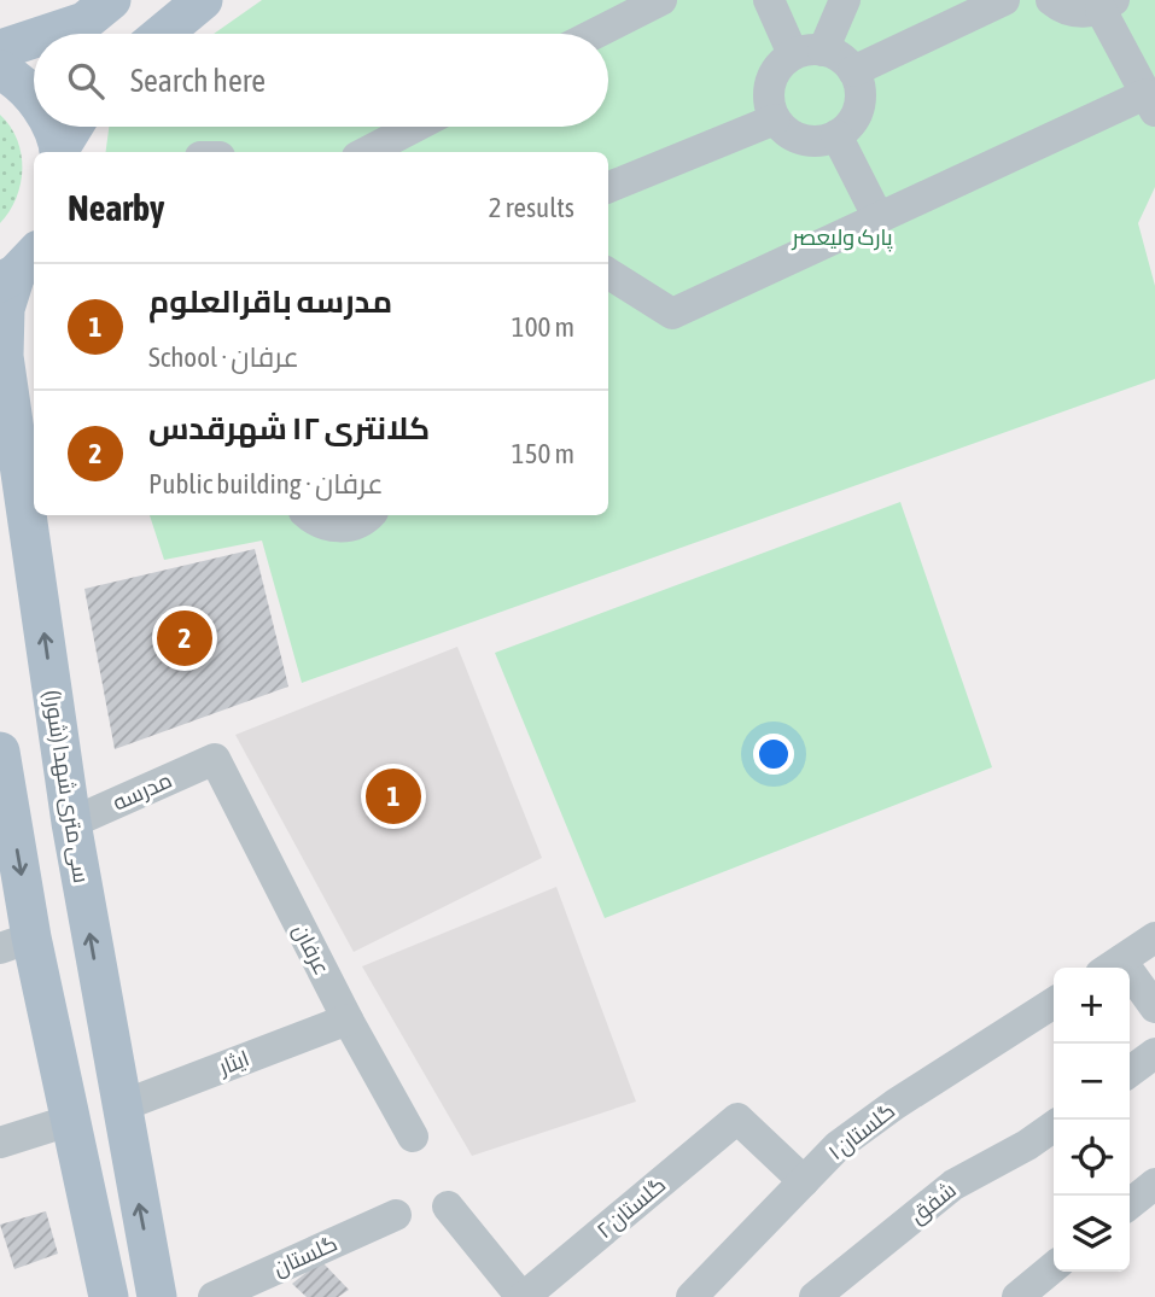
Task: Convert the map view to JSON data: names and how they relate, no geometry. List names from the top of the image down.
{
  "streets": {
    "main road": ["سی متری شهدا (شورا)"],
    "street": [
      "مدرسه",
      "عرفان",
      "ایثار",
      "گلستان ۱",
      "شفق",
      "گلستان ۲",
      "گلستان"
    ]
  },
  "crossings": [
    ["سی متری شهدا (شورا)", "مدرسه"],
    ["سی متری شهدا (شورا)", "ایثار"],
    ["مدرسه", "عرفان"],
    ["عرفان", "ایثار"],
    ["گلستان ۱", "گلستان ۲"]
  ],
  "parks": ["پارک ولیعصر"],
  "page": {
    "search": "Search here",
    "heading": ["Nearby", "2 results"],
    "list": [
      {
        "mark": "1",
        "name": "مدرسه باقرالعلوم",
        "note": "School · عرفان",
        "value": "100 m"
      },
      {
        "mark": "2",
        "name": "کلانتری ۱۲ شهرقدس",
        "note": "Public building · عرفان",
        "value": "150 m"
      }
    ],
    "pins": ["2", "1"],
    "map_buttons": ["+", "−"]
  }
}
